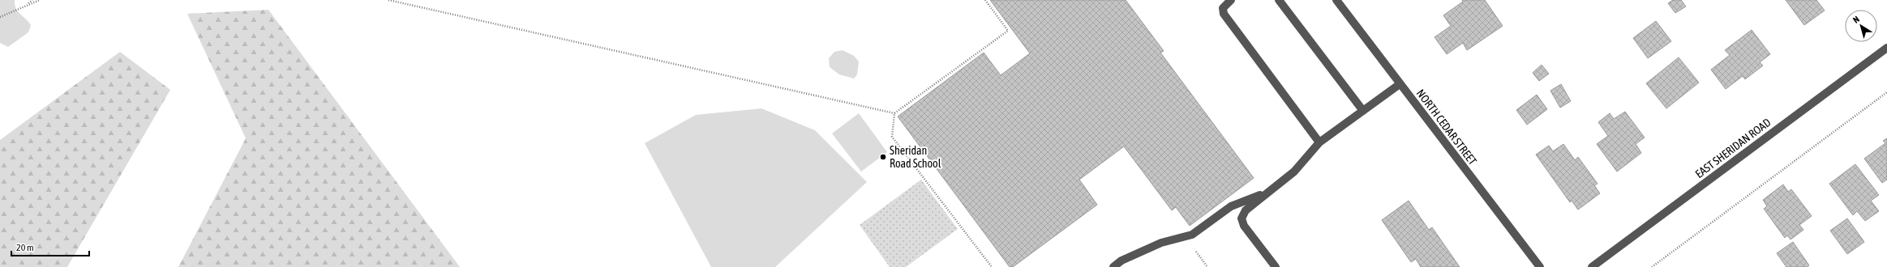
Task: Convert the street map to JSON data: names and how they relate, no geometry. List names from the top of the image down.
{
  "streets": {
    "street": ["NORTH CEDAR STREET", "EAST SHERIDAN ROAD"]
  },
  "places": ["Sheridan Road School"],
  "scale_bar": "20 m",
  "north": "top left"
}
